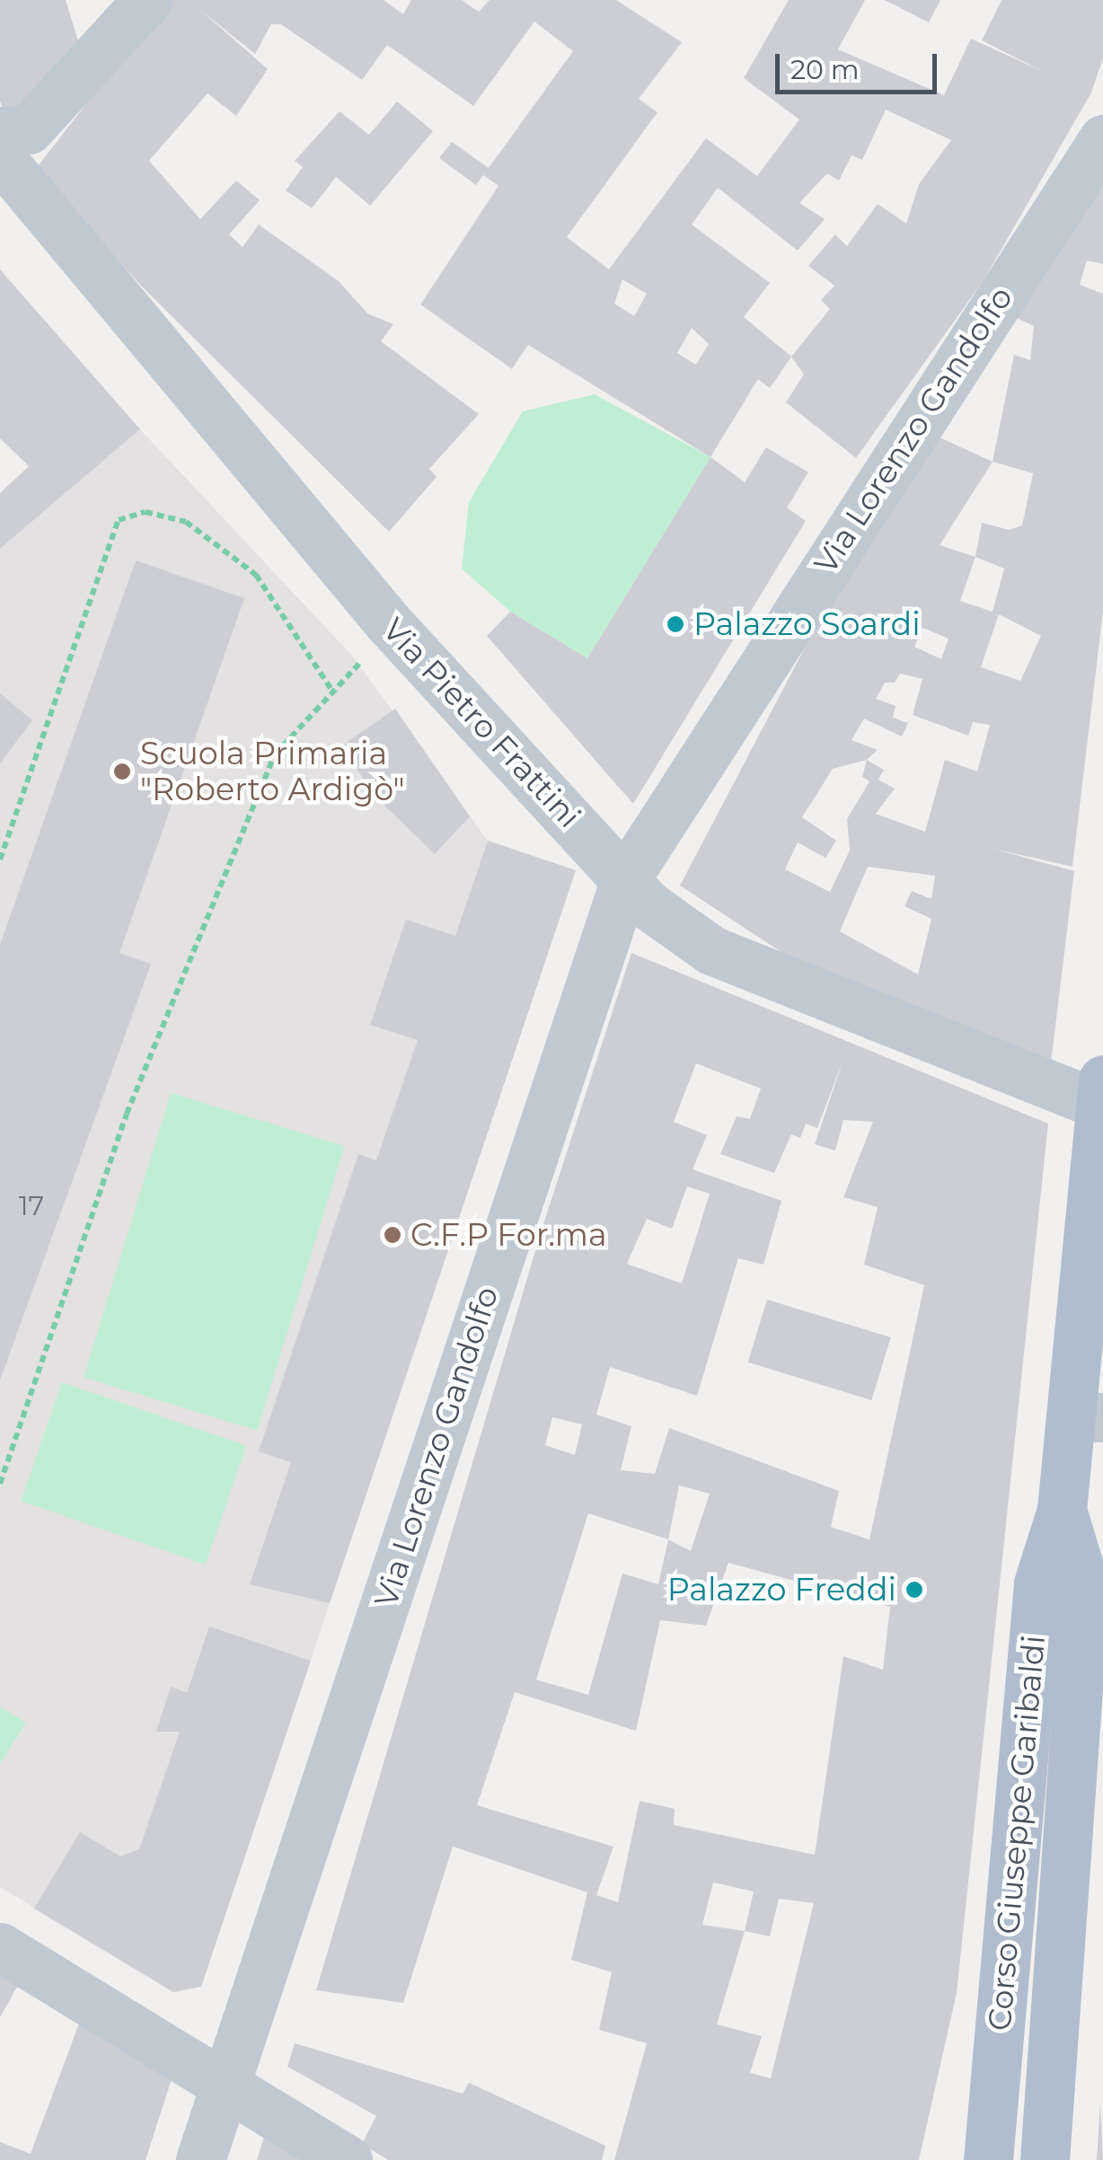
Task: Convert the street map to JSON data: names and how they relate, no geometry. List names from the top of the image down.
{
  "streets": {
    "main road": ["Corso Giuseppe Garibaldi"],
    "street": ["Via Lorenzo Gandolfo", "Via Pietro Frattini"]
  },
  "crossings": [
    ["Via Lorenzo Gandolfo", "Via Pietro Frattini"],
    ["Via Pietro Frattini", "Corso Giuseppe Garibaldi"]
  ],
  "places": [
    "Palazzo Soardi",
    "Scuola Primaria \"Roberto Ardigò\"",
    "C.F.P For.ma",
    "Palazzo Freddi"
  ],
  "house_numbers": ["17"],
  "scale_bar": "20 m"
}
